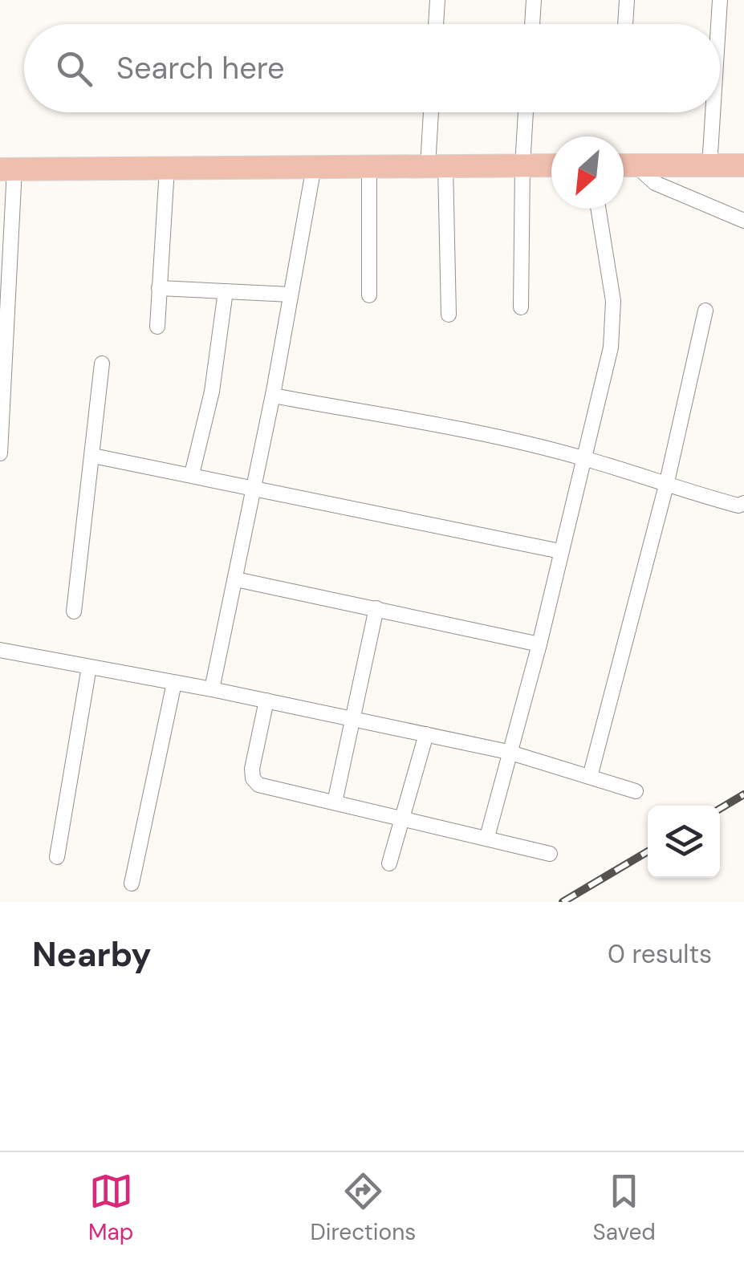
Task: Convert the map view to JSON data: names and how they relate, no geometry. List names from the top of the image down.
{
  "north": "bottom left",
  "page": {
    "search": "Search here",
    "heading": ["Nearby", "0 results"],
    "nav": ["Map", "Directions", "Saved"]
  }
}
